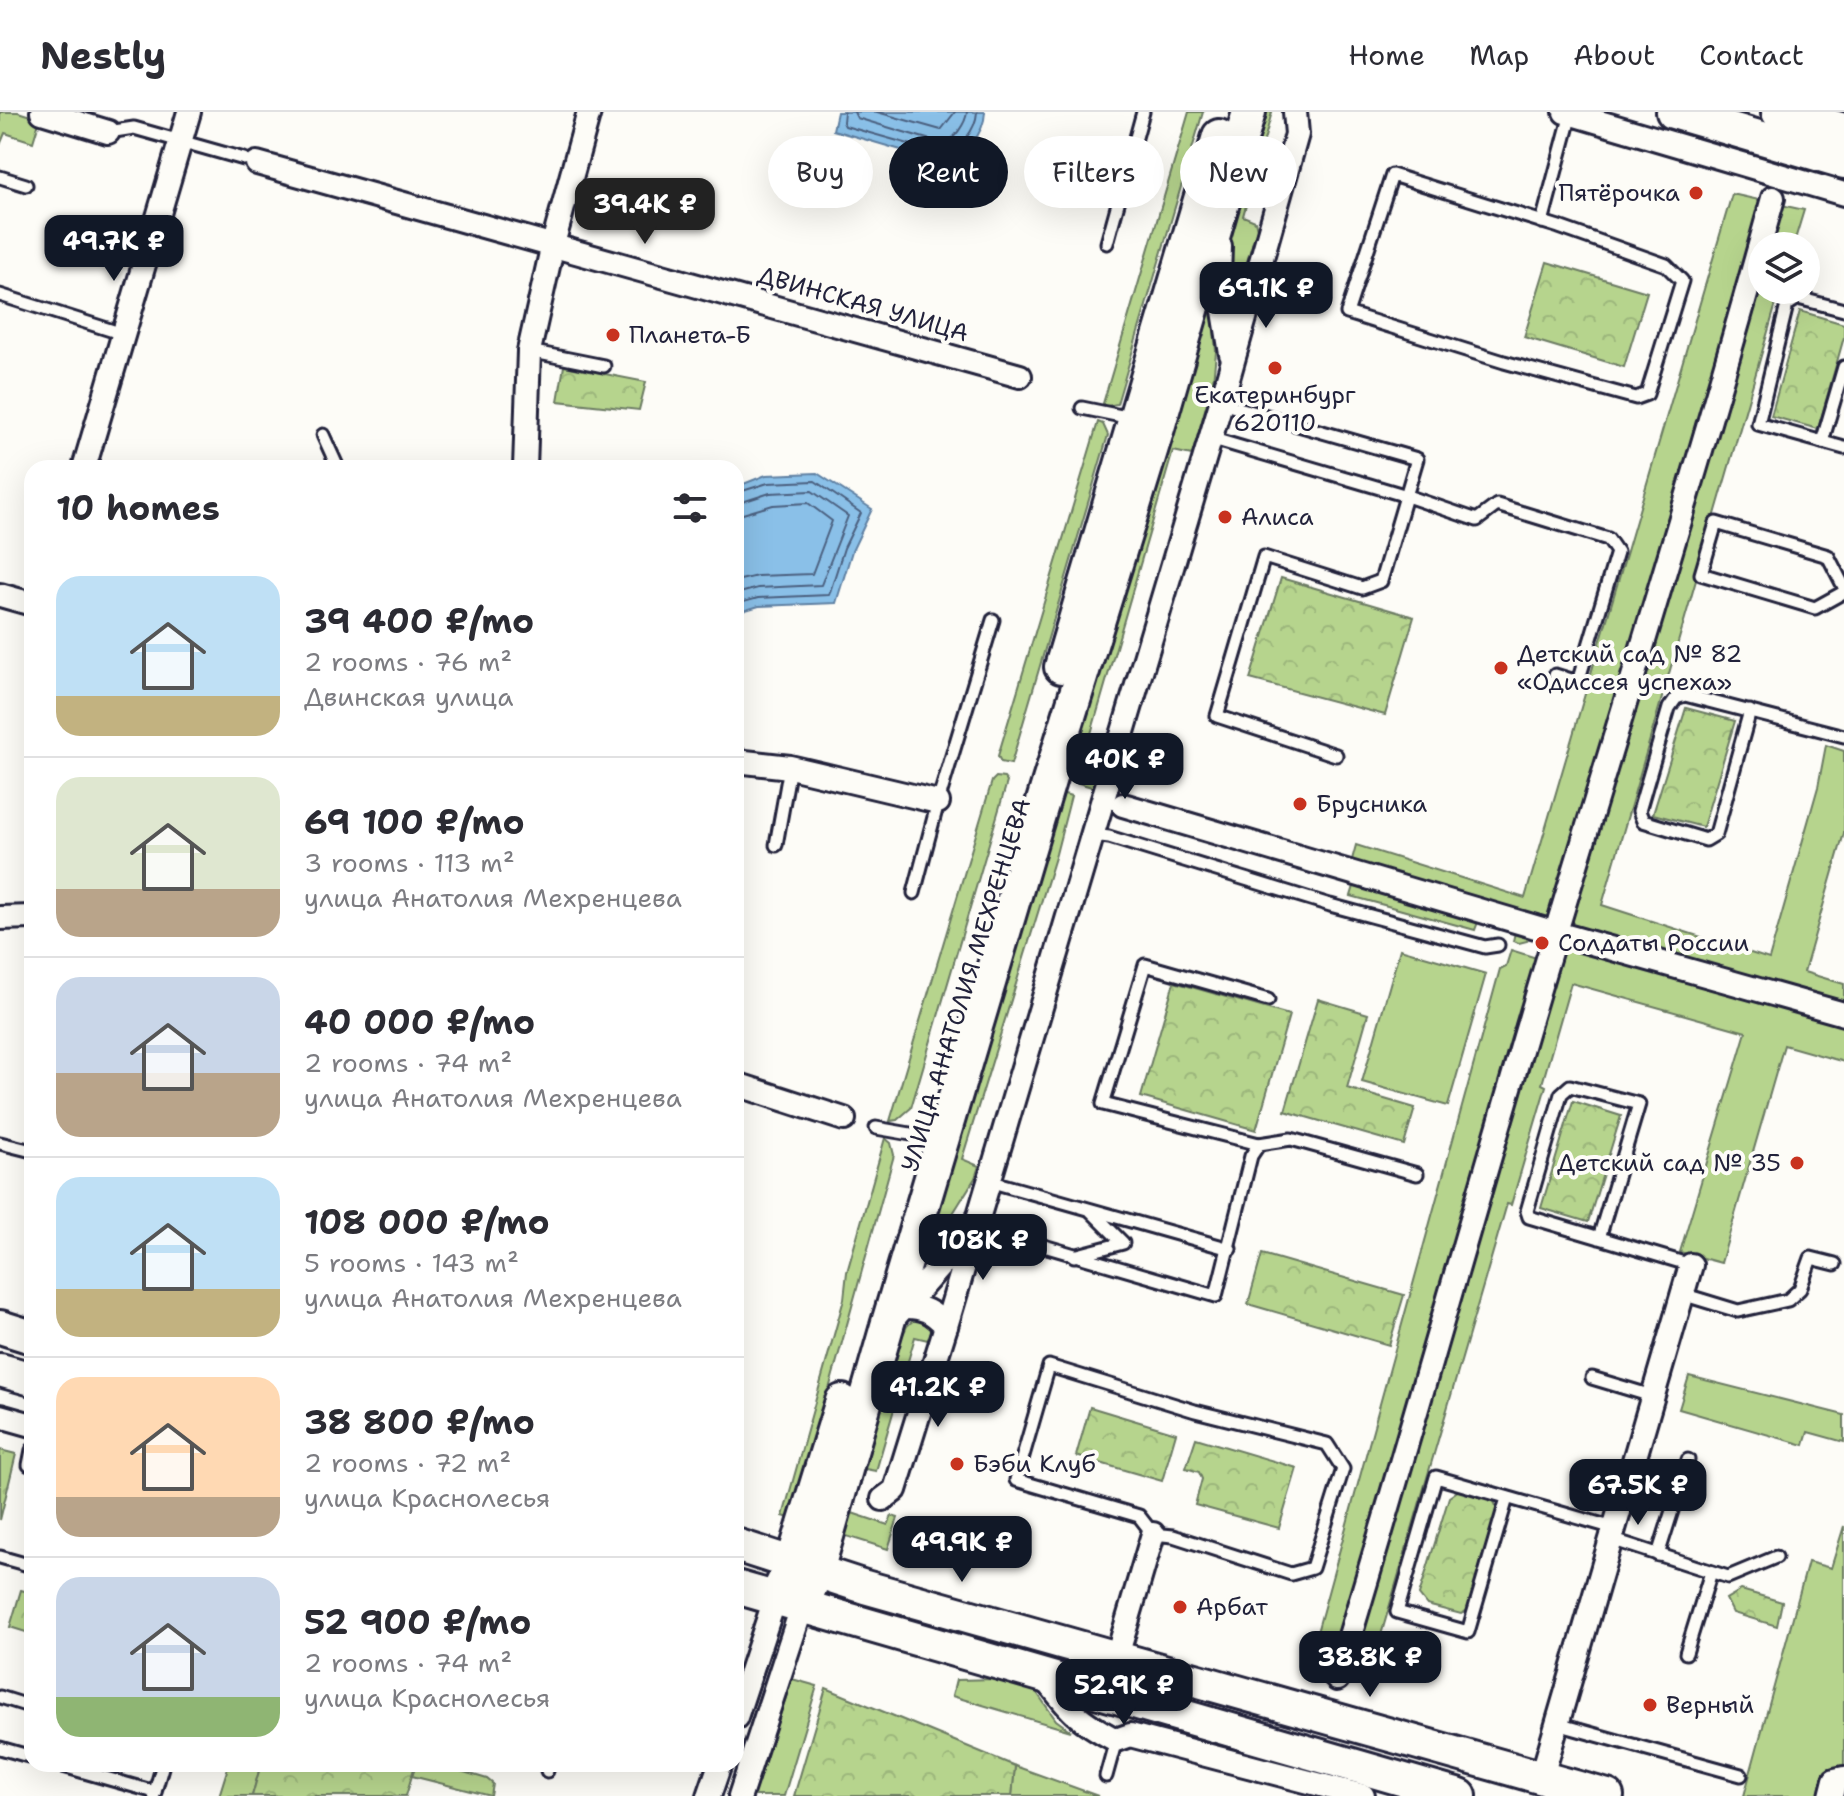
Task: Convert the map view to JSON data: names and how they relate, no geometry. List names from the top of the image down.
{
  "streets": {
    "street": ["ДВИНСКАЯ УЛИЦА", "УЛИЦА АНАТОЛИЯ МЕХРЕНЦЕВА"]
  },
  "places": [
    "Пятёрочка",
    "Планета-Б",
    "Екатеринбург 620110",
    "Алиса",
    "Детский сад № 82 «Одиссея успеха»",
    "Брусника",
    "Солдаты России",
    "Детский сад № 35",
    "Бэби Клуб",
    "Арбат",
    "Верный"
  ],
  "page": {
    "header": "Nestly",
    "nav": [
      "Home",
      "Map",
      "About",
      "Contact"
    ],
    "chip": [
      "Buy",
      "Rent",
      "Filters",
      "New"
    ],
    "price": [
      "39.4K ₽",
      "49.7K ₽",
      "69.1K ₽",
      "40K ₽",
      "108K ₽",
      "41.2K ₽",
      "67.5K ₽",
      "49.9K ₽",
      "38.8K ₽",
      "52.9K ₽"
    ],
    "heading": "10 homes",
    "list": [
      {
        "name": "39 400 ₽/mo",
        "note": "2 rooms · 76 m² · Двинская улица"
      },
      {
        "name": "69 100 ₽/mo",
        "note": "3 rooms · 113 m² · улица Анатолия Мехренцева"
      },
      {
        "name": "40 000 ₽/mo",
        "note": "2 rooms · 74 m² · улица Анатолия Мехренцева"
      },
      {
        "name": "108 000 ₽/mo",
        "note": "5 rooms · 143 m² · улица Анатолия Мехренцева"
      },
      {
        "name": "38 800 ₽/mo",
        "note": "2 rooms · 72 m² · улица Краснолесья"
      },
      {
        "name": "52 900 ₽/mo",
        "note": "2 rooms · 74 m² · улица Краснолесья"
      }
    ]
  }
}
